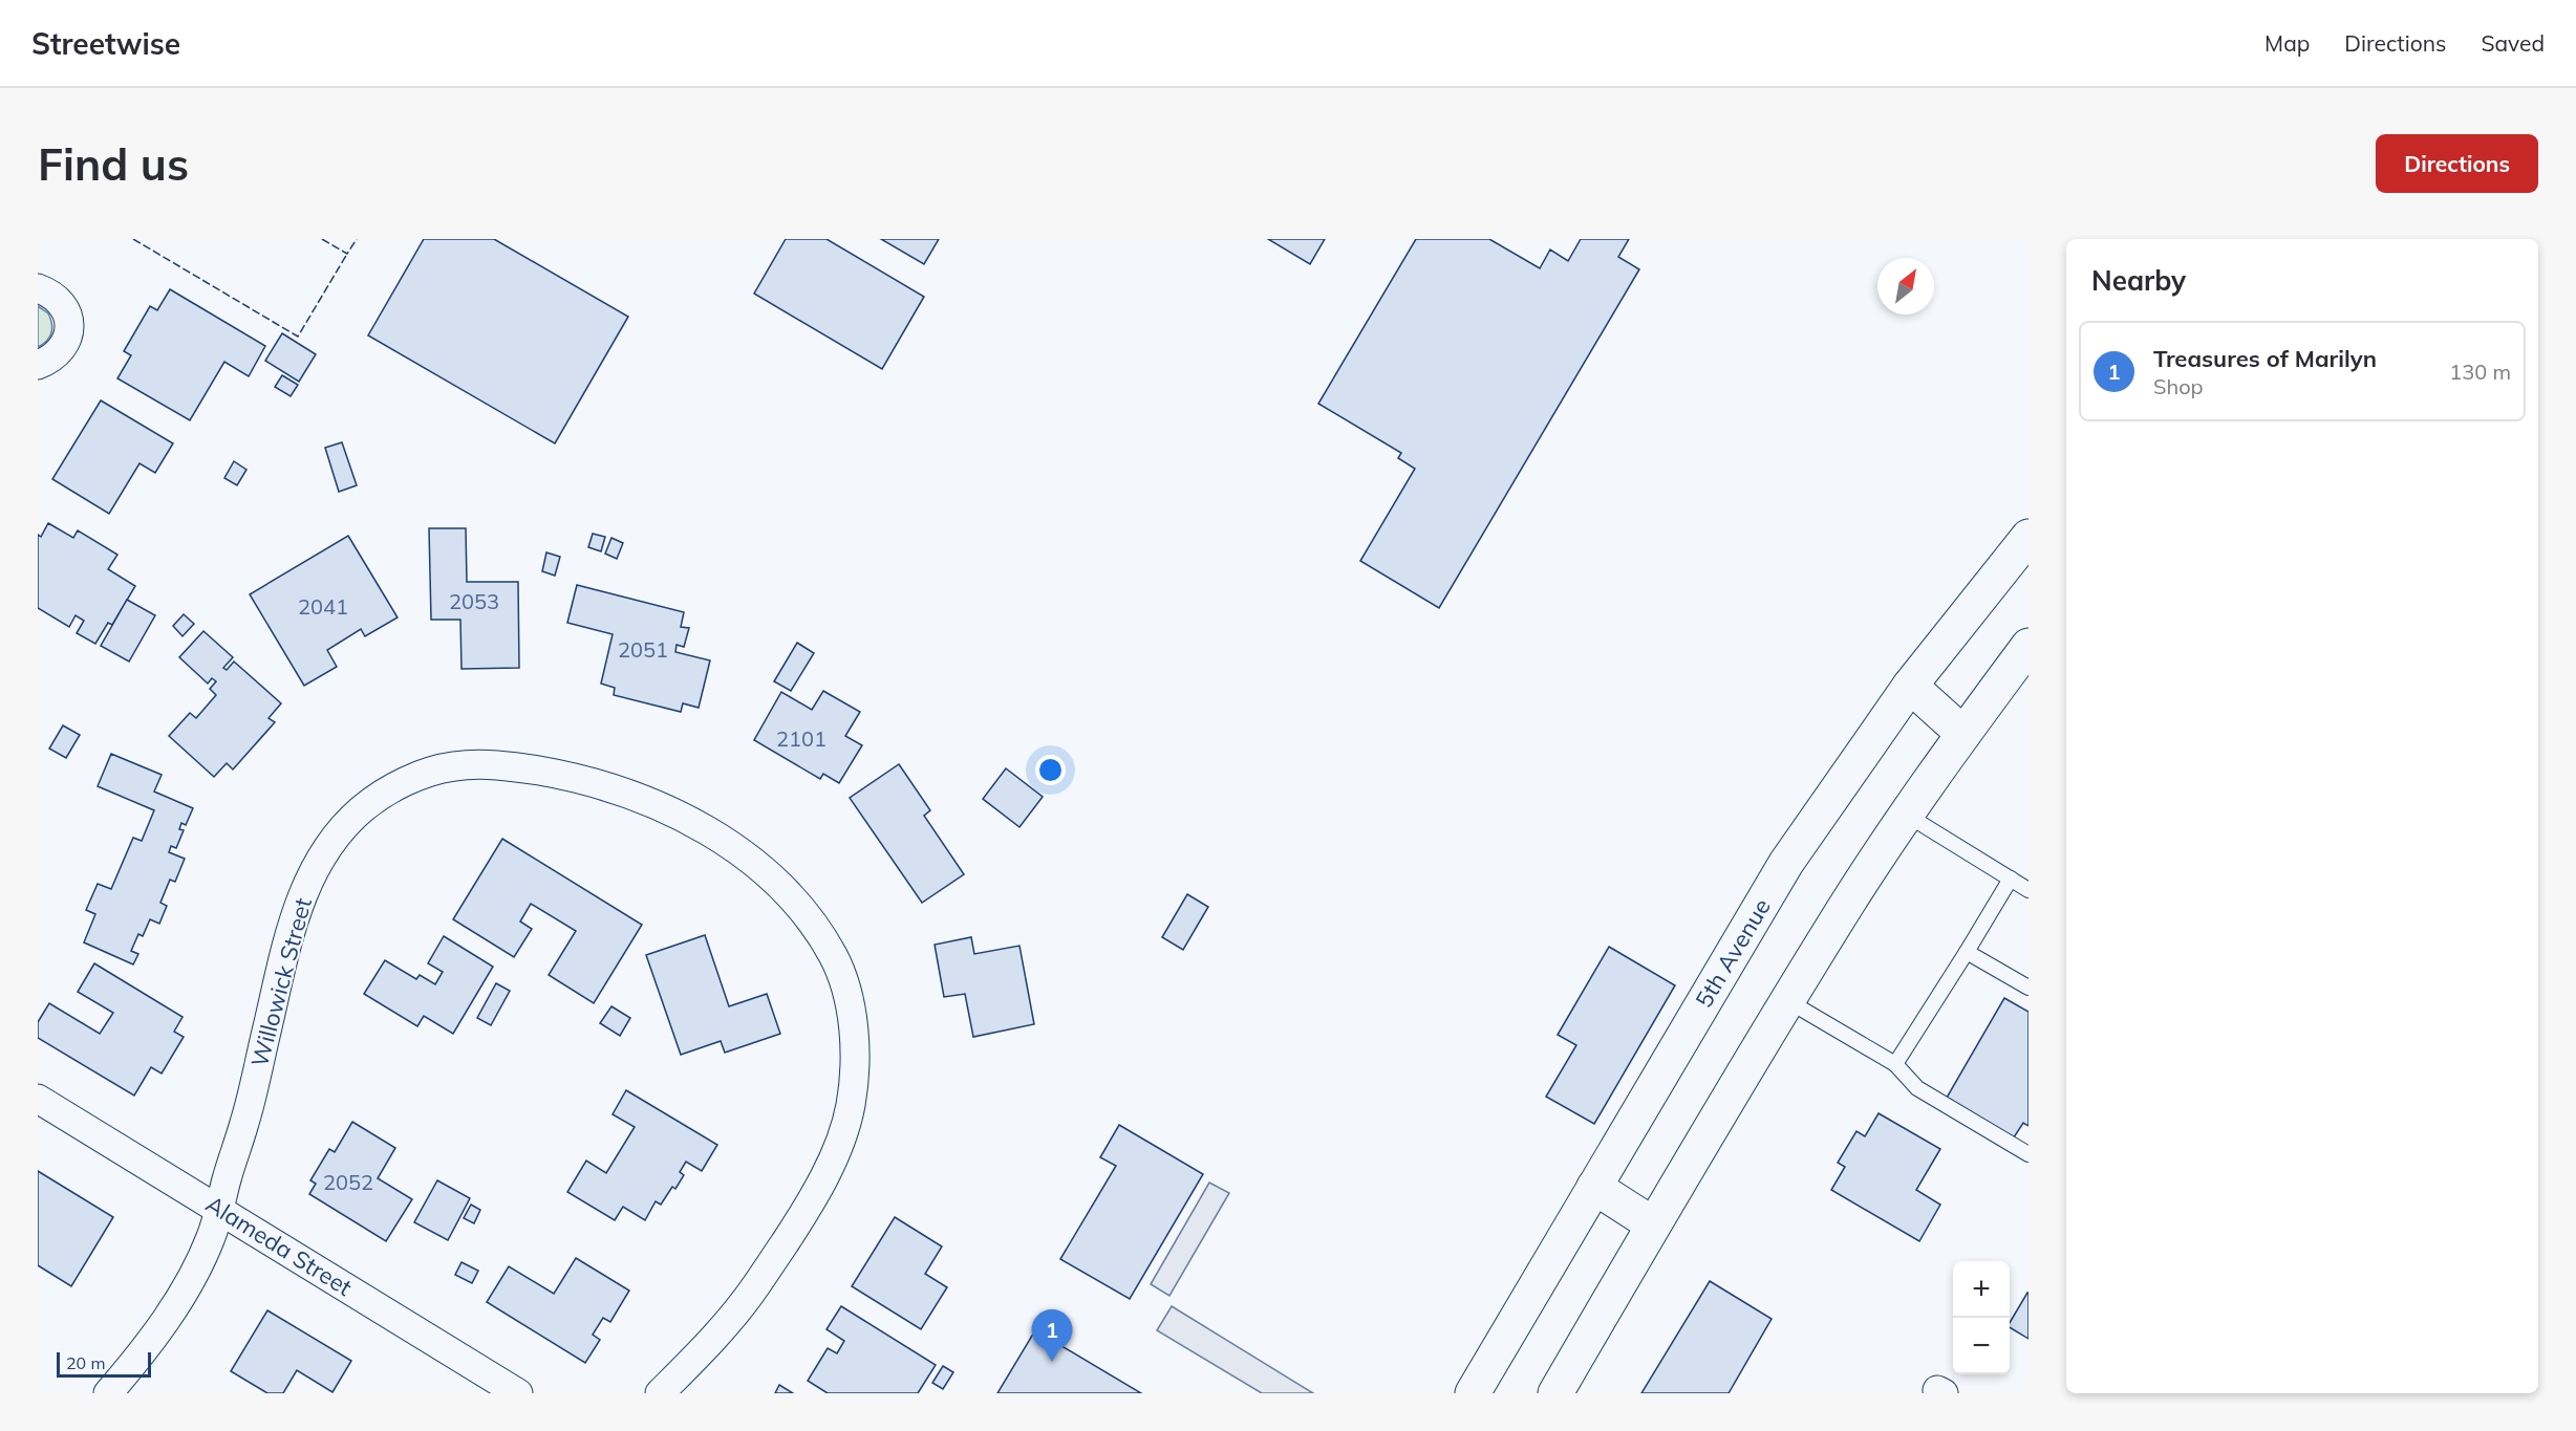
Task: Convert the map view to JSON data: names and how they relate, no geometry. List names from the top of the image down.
{
  "streets": {
    "street": ["5th Avenue", "Willowick Street", "Alameda Street"]
  },
  "crossings": [
    ["Willowick Street", "Alameda Street"]
  ],
  "house_numbers": [
    "2053",
    "2041",
    "2051",
    "2101",
    "2052"
  ],
  "scale_bar": "20 m",
  "north": "top right",
  "page": {
    "header": "Streetwise",
    "nav": ["Map", "Directions", "Saved"],
    "buttons": "Directions",
    "title": "Find us",
    "heading": "Nearby",
    "list": [
      {
        "mark": "1",
        "name": "Treasures of Marilyn",
        "note": "Shop",
        "value": "130 m"
      }
    ],
    "map_buttons": ["+", "−"],
    "pins": "1",
    "scale": "20 m"
  }
}
